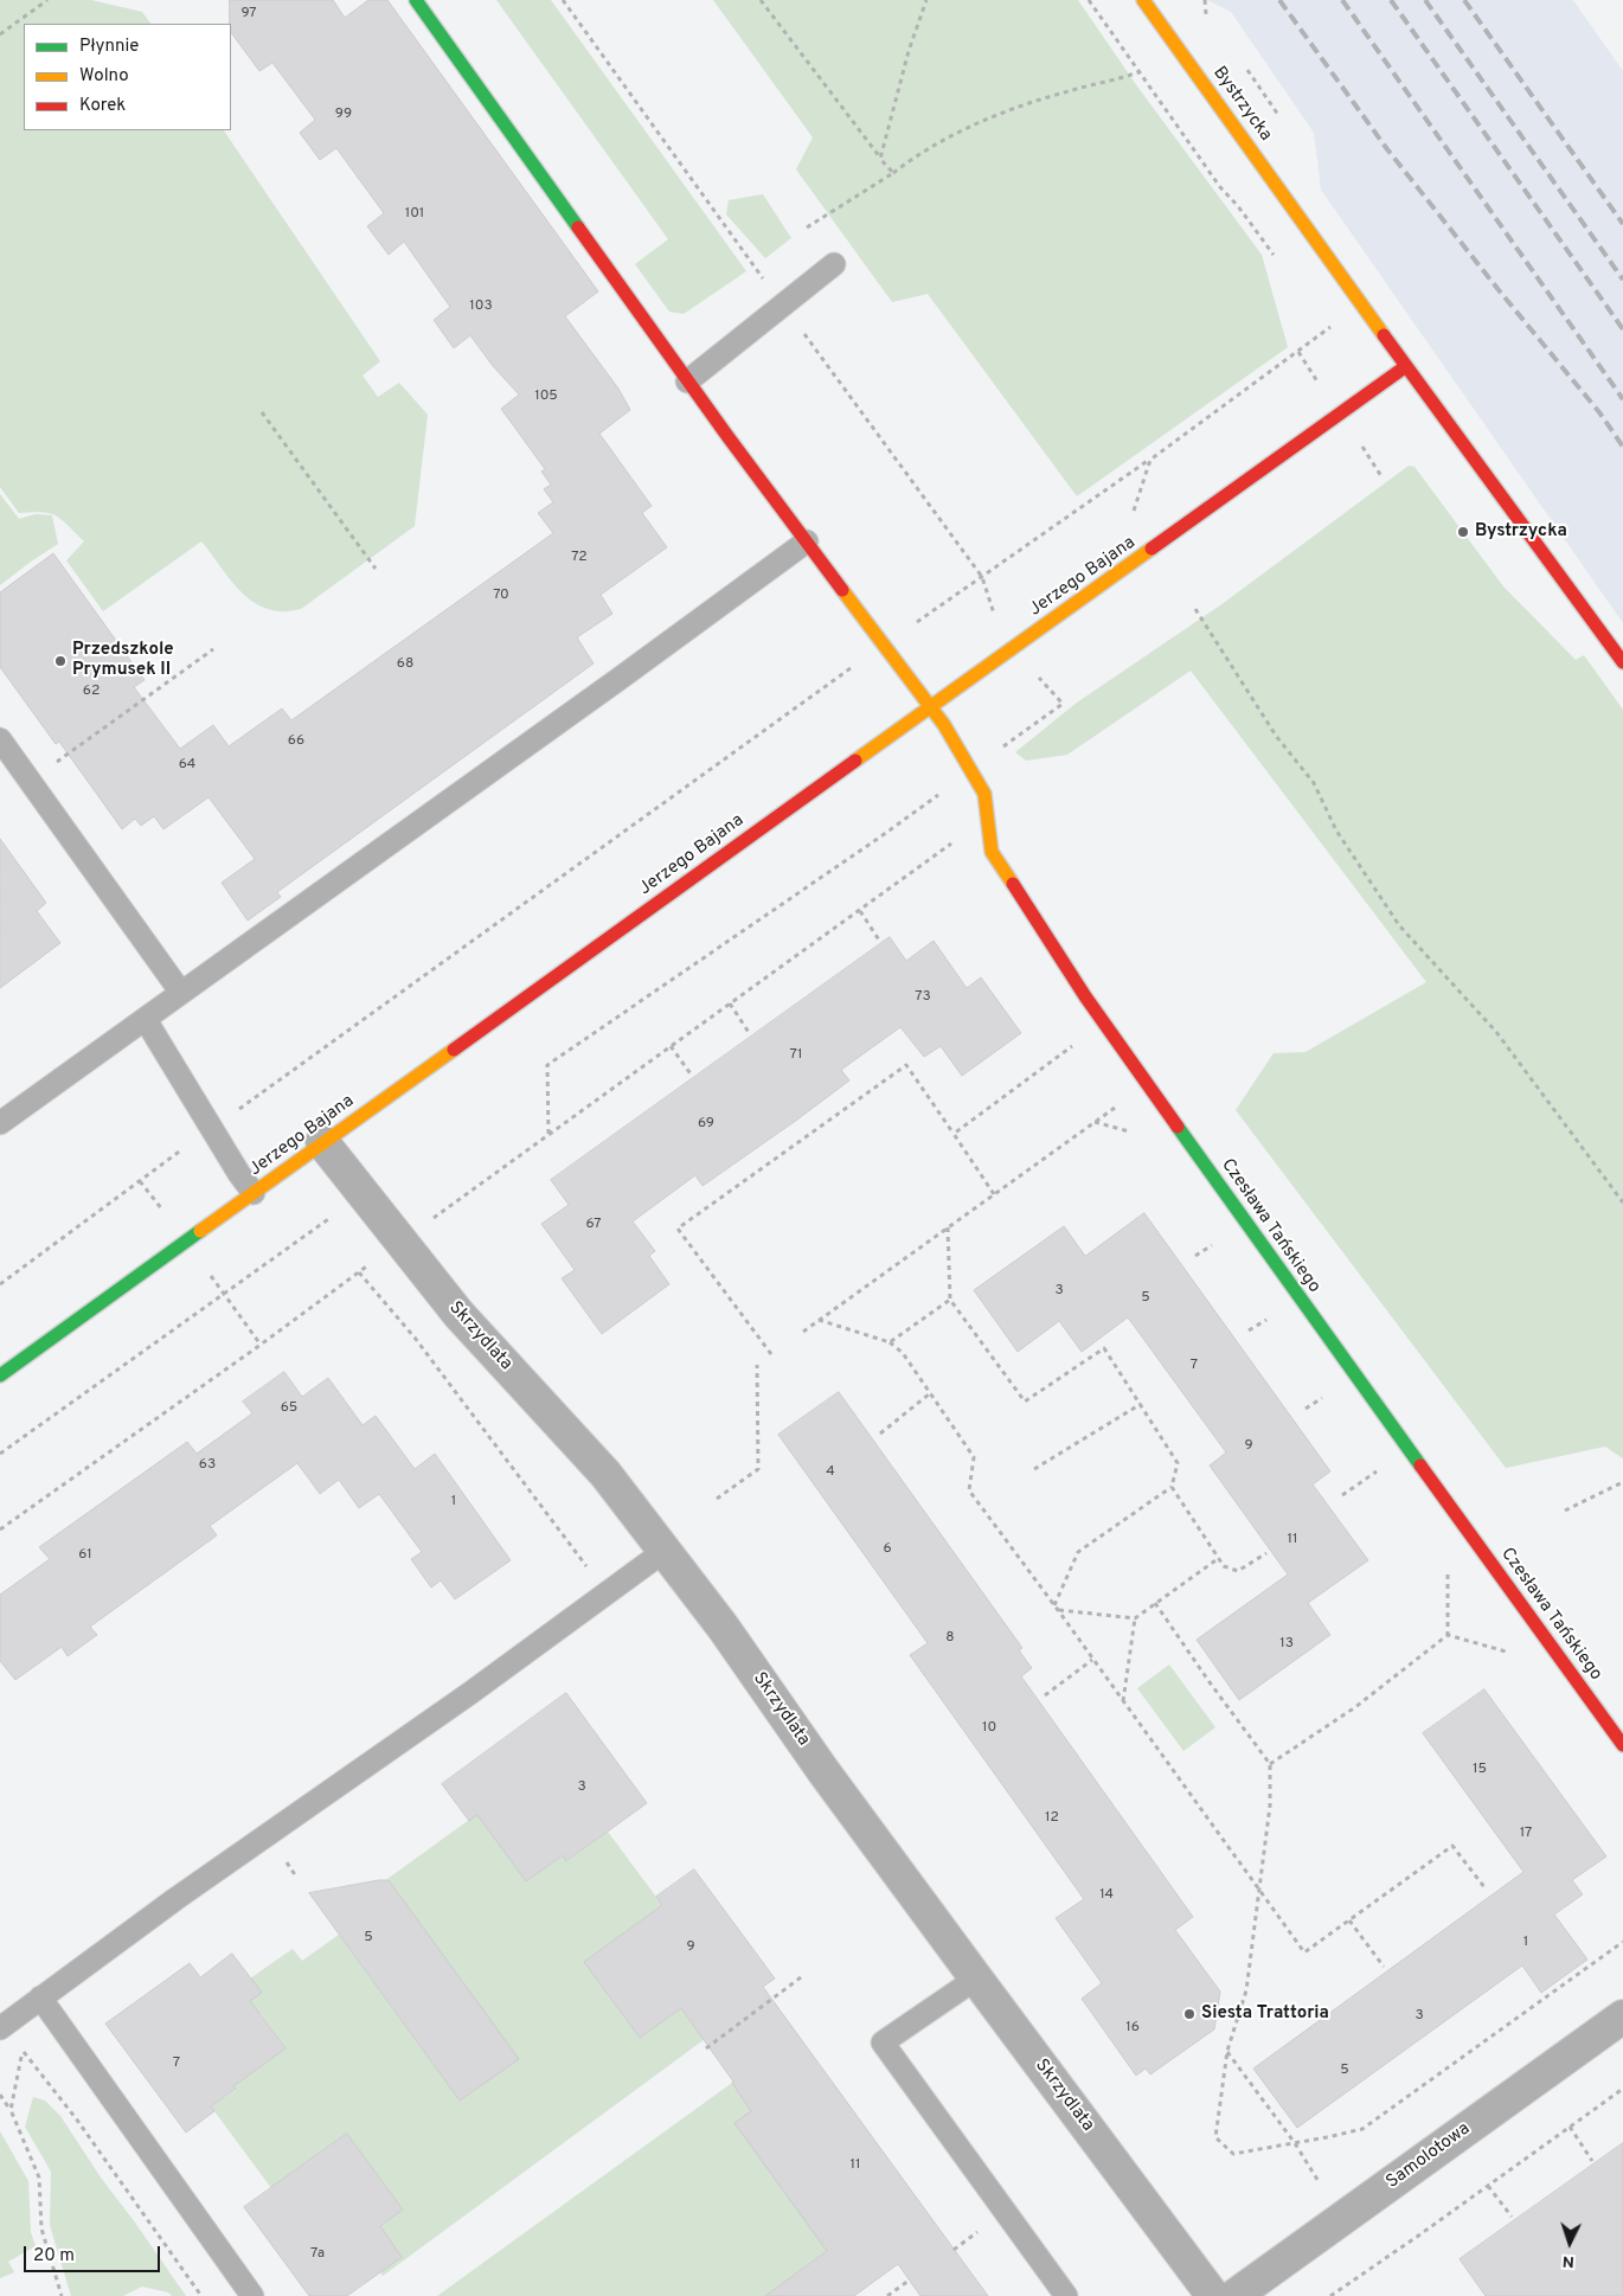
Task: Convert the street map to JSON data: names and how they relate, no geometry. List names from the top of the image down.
{
  "streets": {
    "street": [
      "Bystrzycka",
      "Jerzego Bajana",
      "Czesława Tańskiego",
      "Skrzydlata",
      "Samolotowa"
    ]
  },
  "crossings": [
    ["Bystrzycka", "Jerzego Bajana"],
    ["Jerzego Bajana", "Czesława Tańskiego"],
    ["Jerzego Bajana", "Skrzydlata"]
  ],
  "places": ["Bystrzycka", "Przedszkole Prymusek II", "Siesta Trattoria"],
  "house_numbers": [
    "97",
    "99",
    "101",
    "103",
    "105",
    "72",
    "70",
    "68",
    "62",
    "66",
    "64",
    "73",
    "71",
    "69",
    "67",
    "3",
    "5",
    "7",
    "65",
    "9",
    "63",
    "4",
    "1",
    "11",
    "6",
    "61",
    "8",
    "13",
    "10",
    "15",
    "3",
    "12",
    "17",
    "14",
    "5",
    "1",
    "9",
    "3",
    "16",
    "7",
    "5",
    "11",
    "7a"
  ],
  "legend": ["Płynnie", "Wolno", "Korek"],
  "scale_bar": "20 m",
  "north": "bottom"
}
